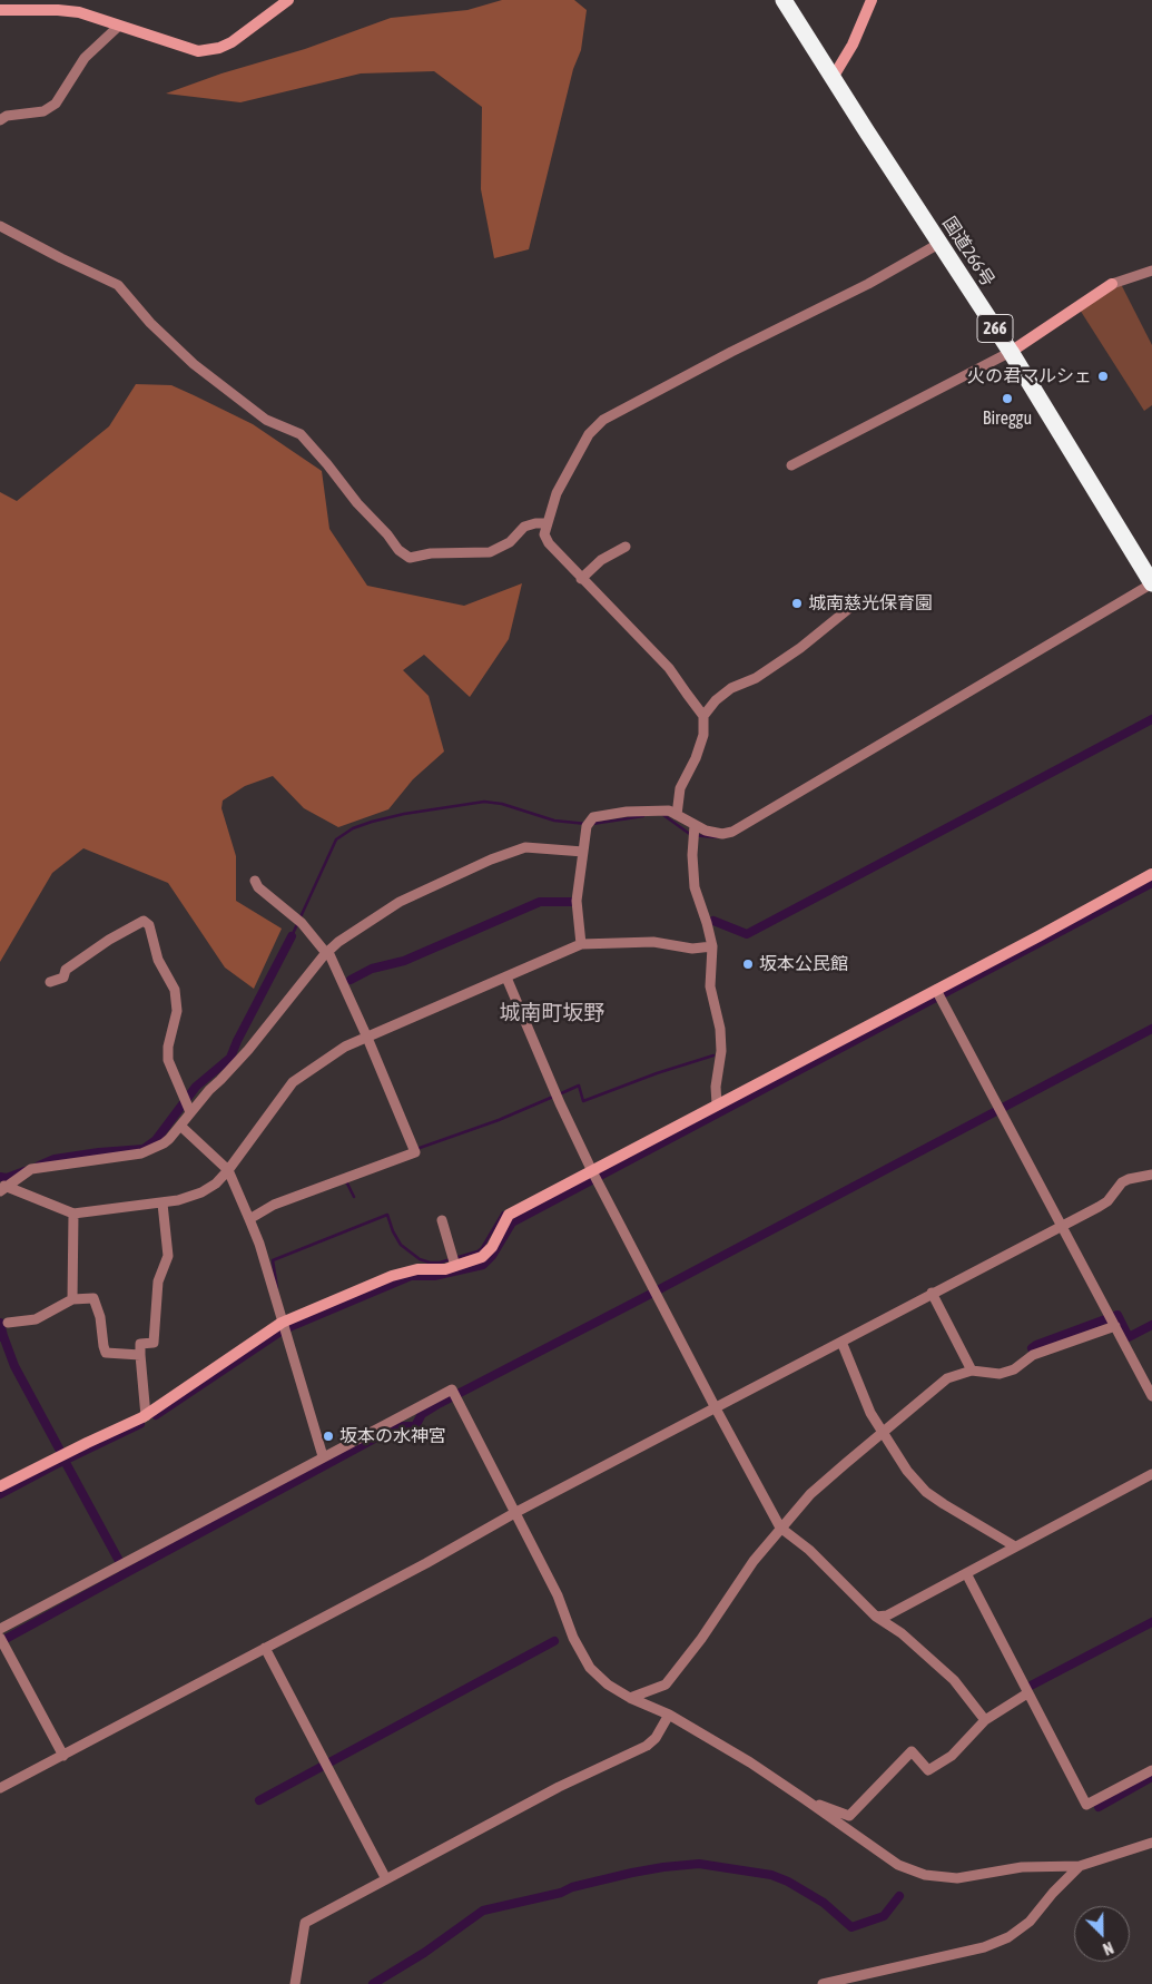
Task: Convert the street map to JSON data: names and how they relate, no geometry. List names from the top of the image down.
{
  "streets": {
    "highway": ["国道266号", "266"]
  },
  "districts": ["城南町坂野"],
  "places": [
    "火の君マルシェ",
    "Bireggu",
    "城南慈光保育園",
    "坂本公民館",
    "坂本の水神宮"
  ],
  "north": "bottom right"
}
